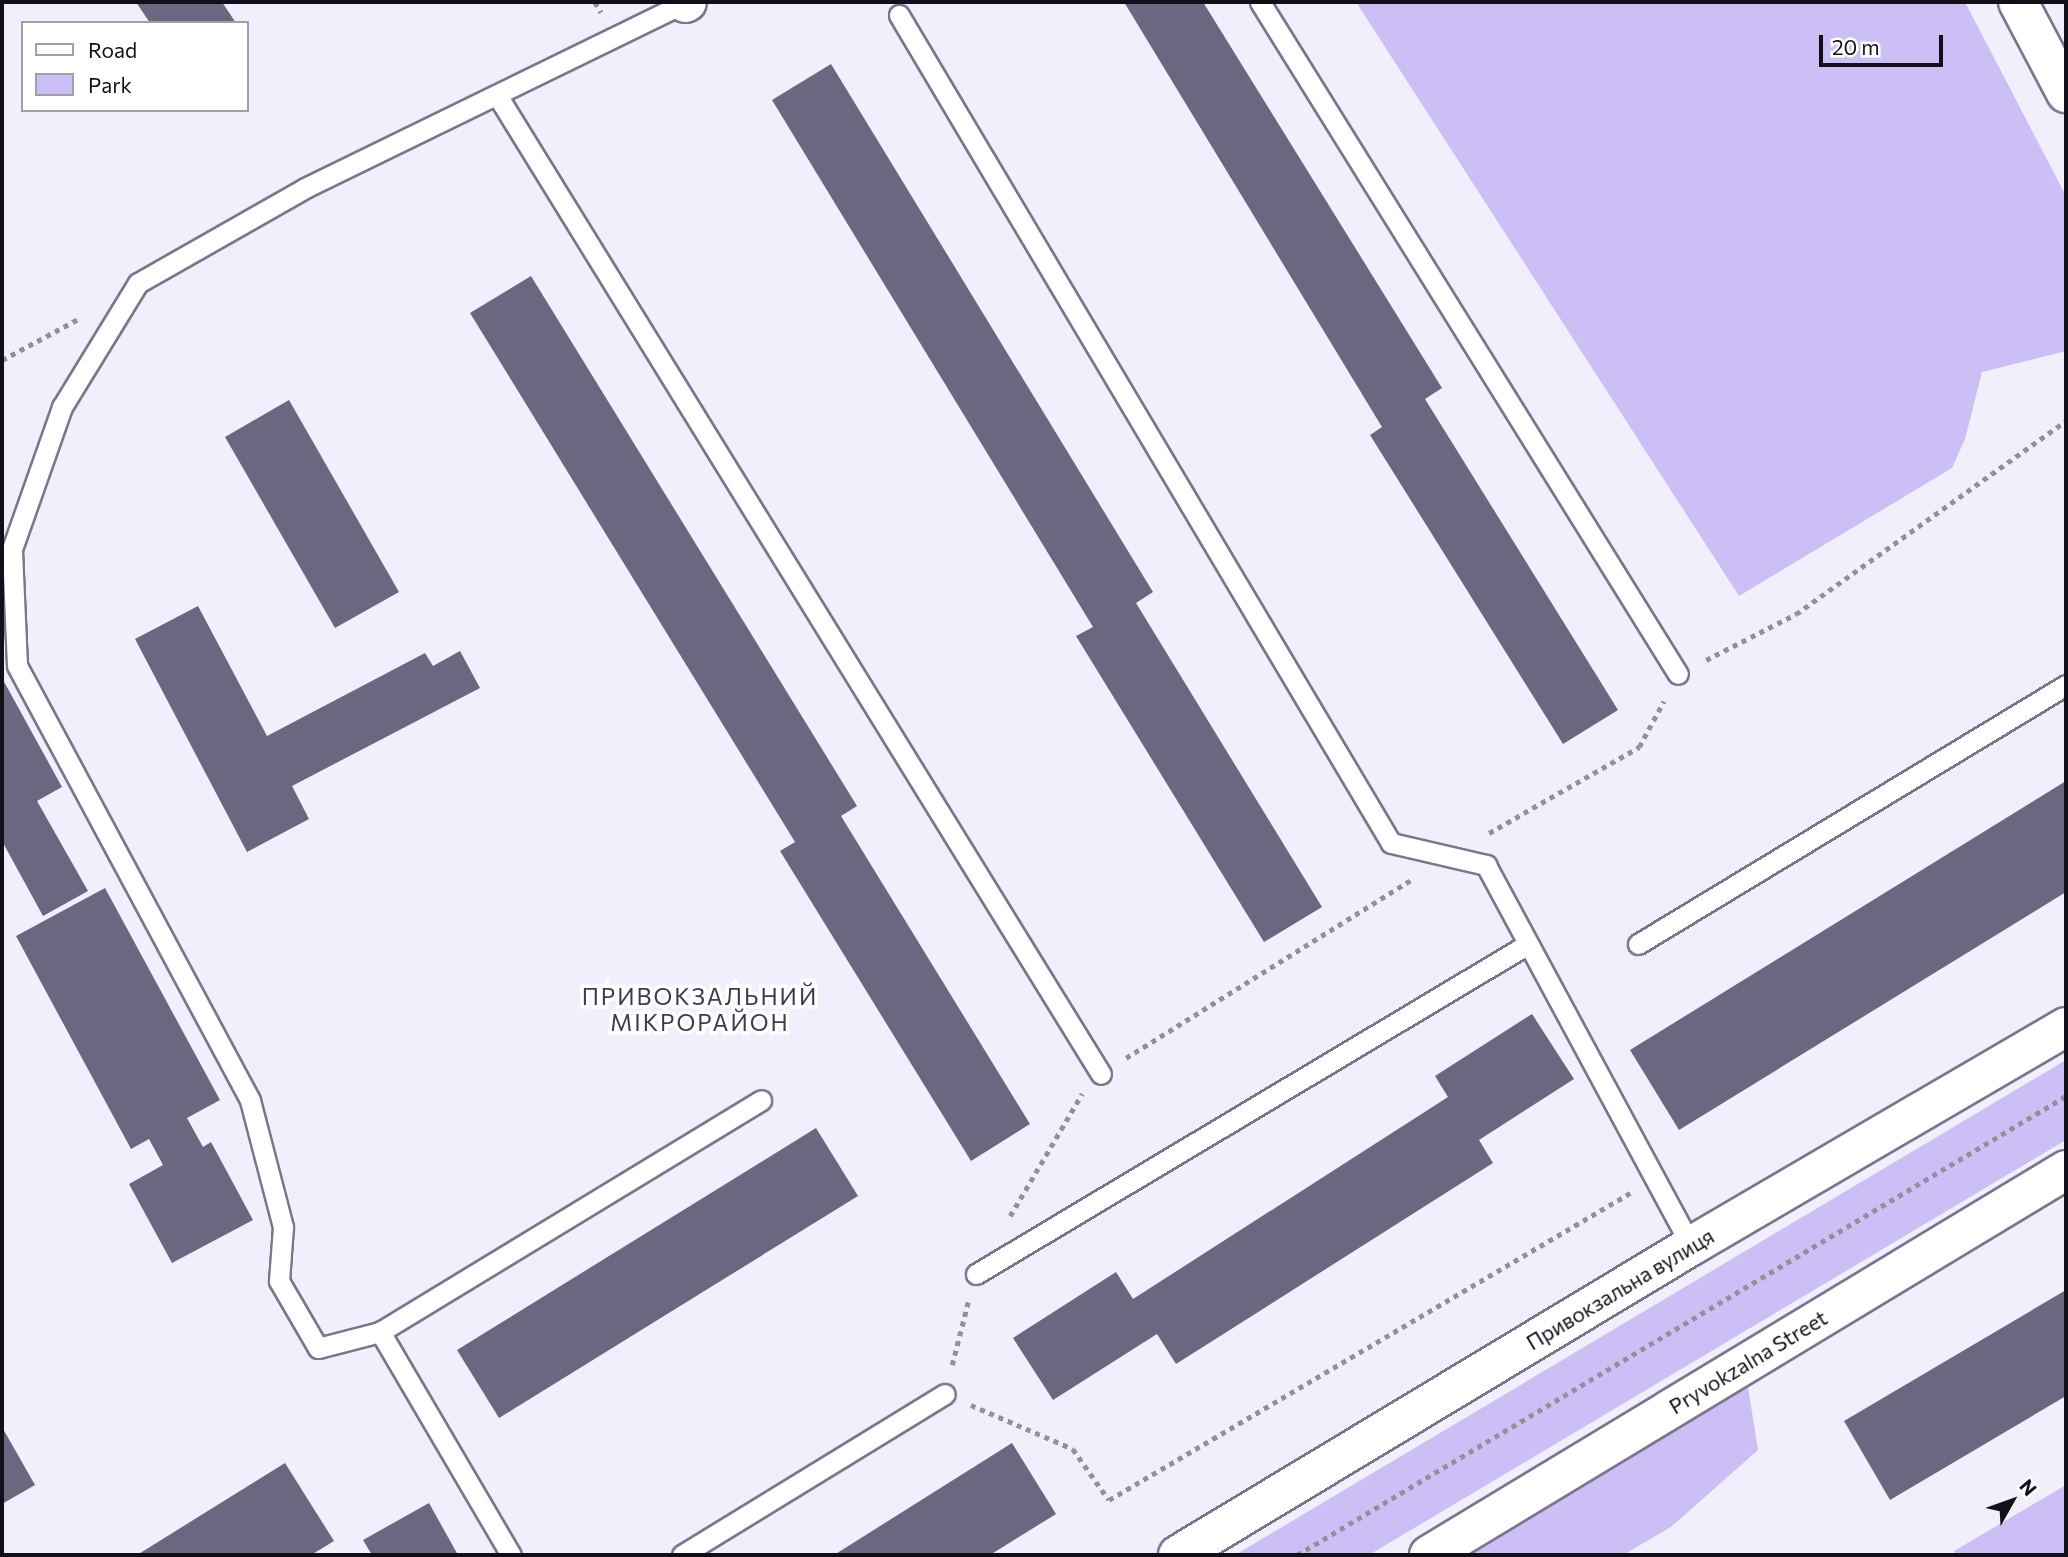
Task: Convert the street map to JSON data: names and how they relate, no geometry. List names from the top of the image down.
{
  "streets": {
    "street": ["Привокзальна вулиця", "Pryvokzalna Street"]
  },
  "districts": ["ПРИВОКЗАЛЬНИЙ МІКРОРАЙОН"],
  "legend": ["Road", "Park"],
  "scale_bar": "20 m",
  "north": "top right"
}
